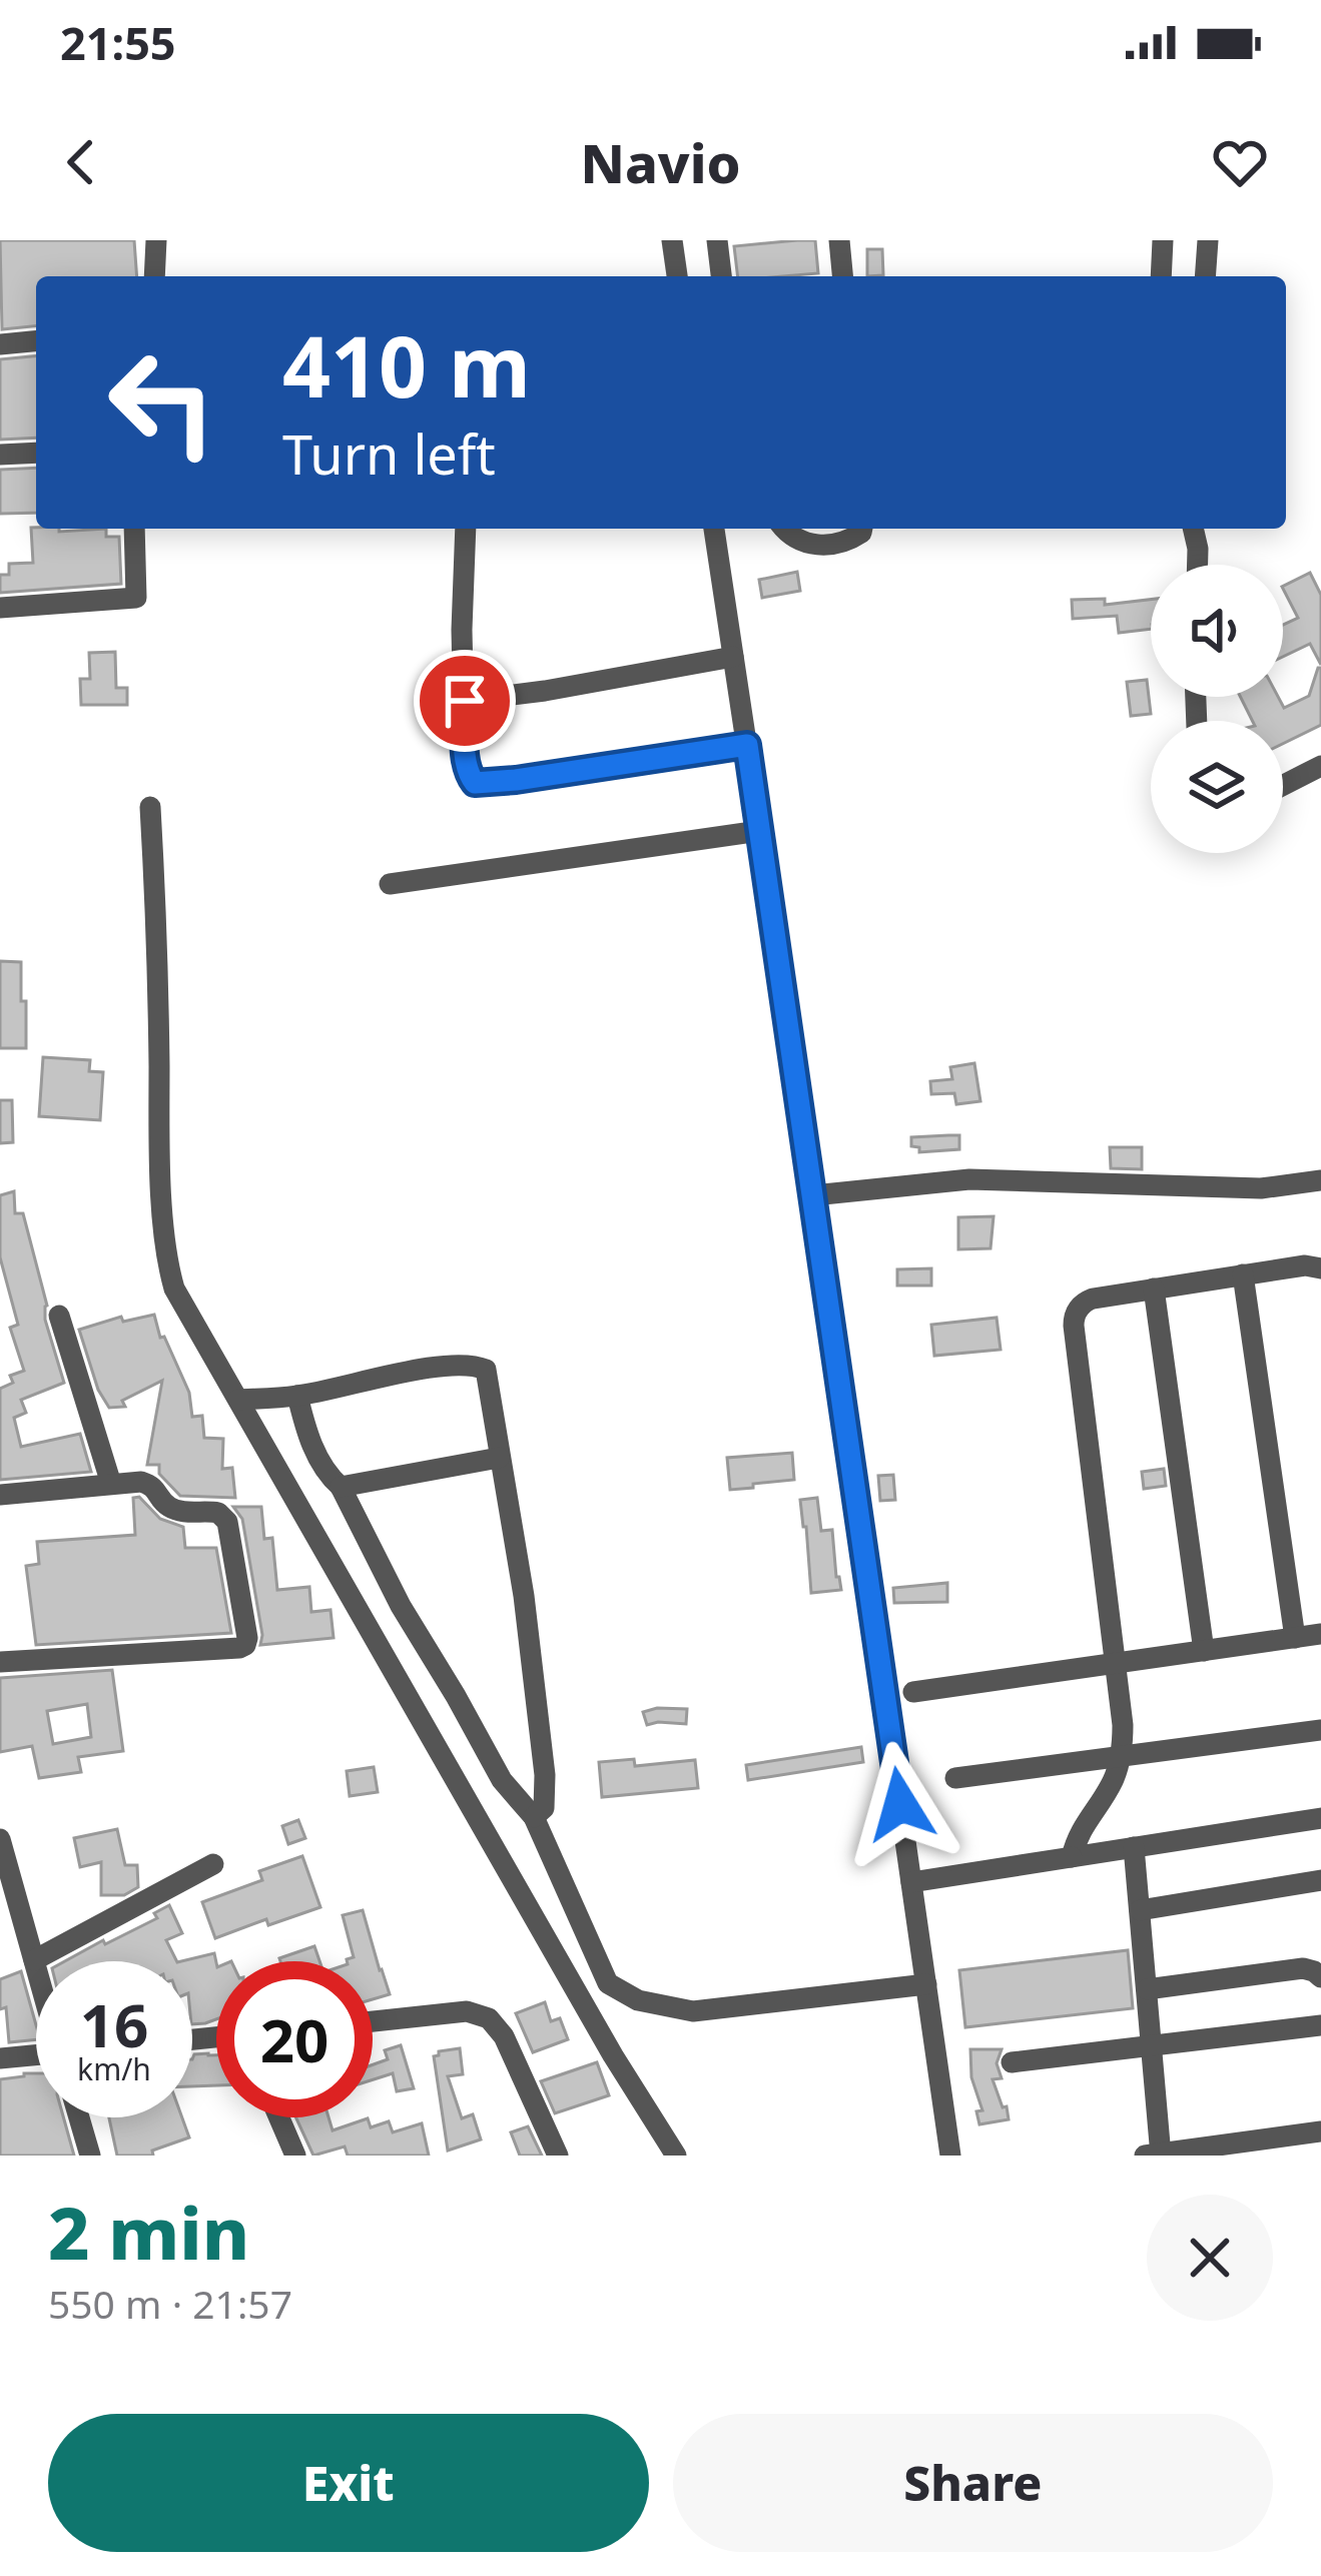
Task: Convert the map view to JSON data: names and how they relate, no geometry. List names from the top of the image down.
{
  "page": {
    "status": "21:55",
    "header": "Navio",
    "turn": ["410 m", "Turn left"],
    "speed": "16 km/h",
    "limit": "20",
    "heading": ["2 min", "550 m · 21:57"],
    "buttons": ["Exit", "Share"]
  }
}
